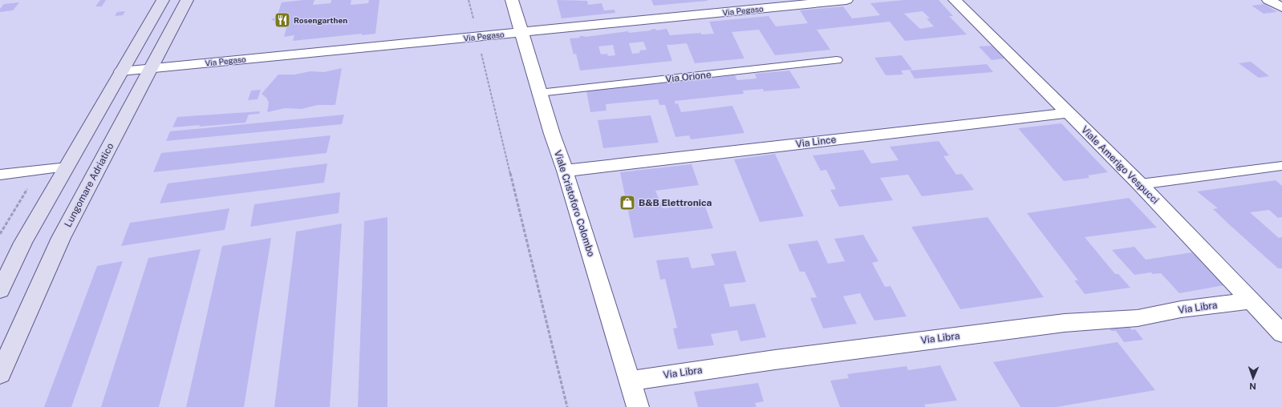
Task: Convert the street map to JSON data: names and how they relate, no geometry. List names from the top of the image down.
{
  "streets": {
    "street": [
      "Via Pegaso",
      "Via Lince",
      "Viale Amerigo Vespucci",
      "Lungomare Adriatico",
      "Viale Cristoforo Colombo",
      "Via Libra"
    ],
    "lane": ["Via Orione"]
  },
  "crossings": [
    ["Via Pegaso", "Lungomare Adriatico"],
    ["Via Pegaso", "Viale Cristoforo Colombo"],
    ["Via Orione", "Viale Cristoforo Colombo"],
    ["Via Lince", "Viale Amerigo Vespucci"],
    ["Via Lince", "Viale Cristoforo Colombo"],
    ["Viale Amerigo Vespucci", "Via Libra"],
    ["Viale Cristoforo Colombo", "Via Libra"]
  ],
  "places": {
    "restaurant": ["Rosengarthen"],
    "shop": ["B&B Elettronica"]
  },
  "north": "bottom"
}
